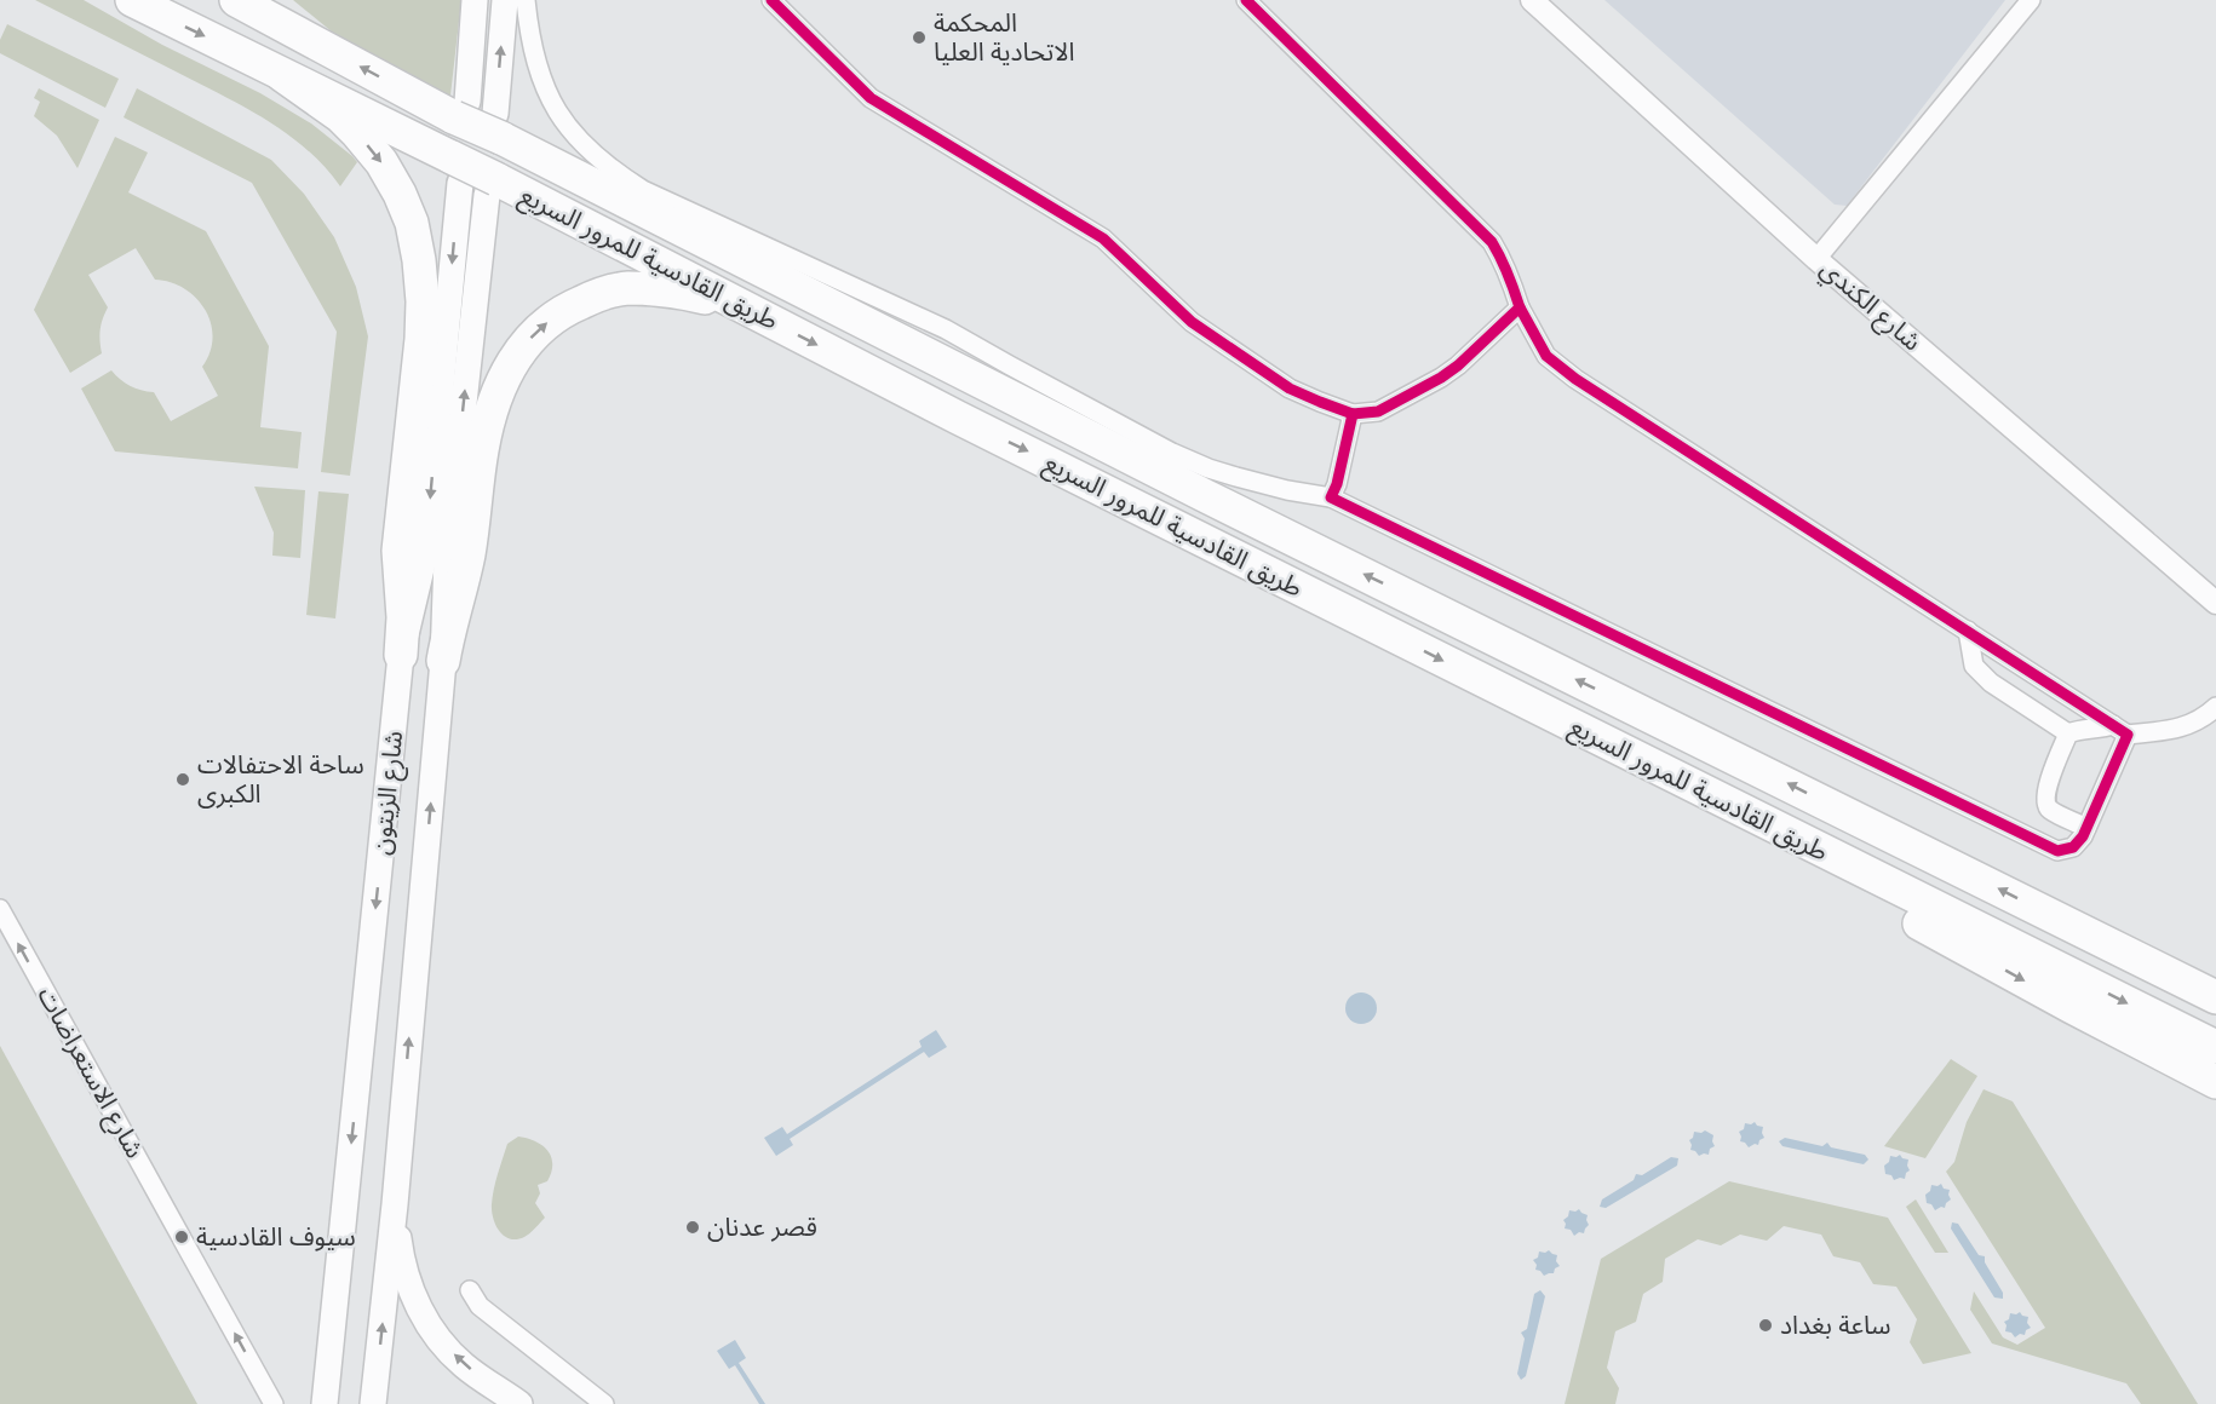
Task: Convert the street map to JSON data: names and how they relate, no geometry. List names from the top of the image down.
{
  "streets": {
    "highway": ["طريق القادسية للمرور السريع"],
    "main road": ["شارع الزيتون"],
    "street": ["شارع الكندي", "شارع الاستعراضات"]
  },
  "crossings": [
    ["طريق القادسية للمرور السريع", "شارع الزيتون"]
  ],
  "one_way": ["شارع الاستعراضات"],
  "places": [
    "المحكمة الاتحادية العليا",
    "ساحة الاحتفالات الكبرى",
    "قصر عدنان",
    "سيوف القادسية",
    "ساعة بغداد"
  ]
}
